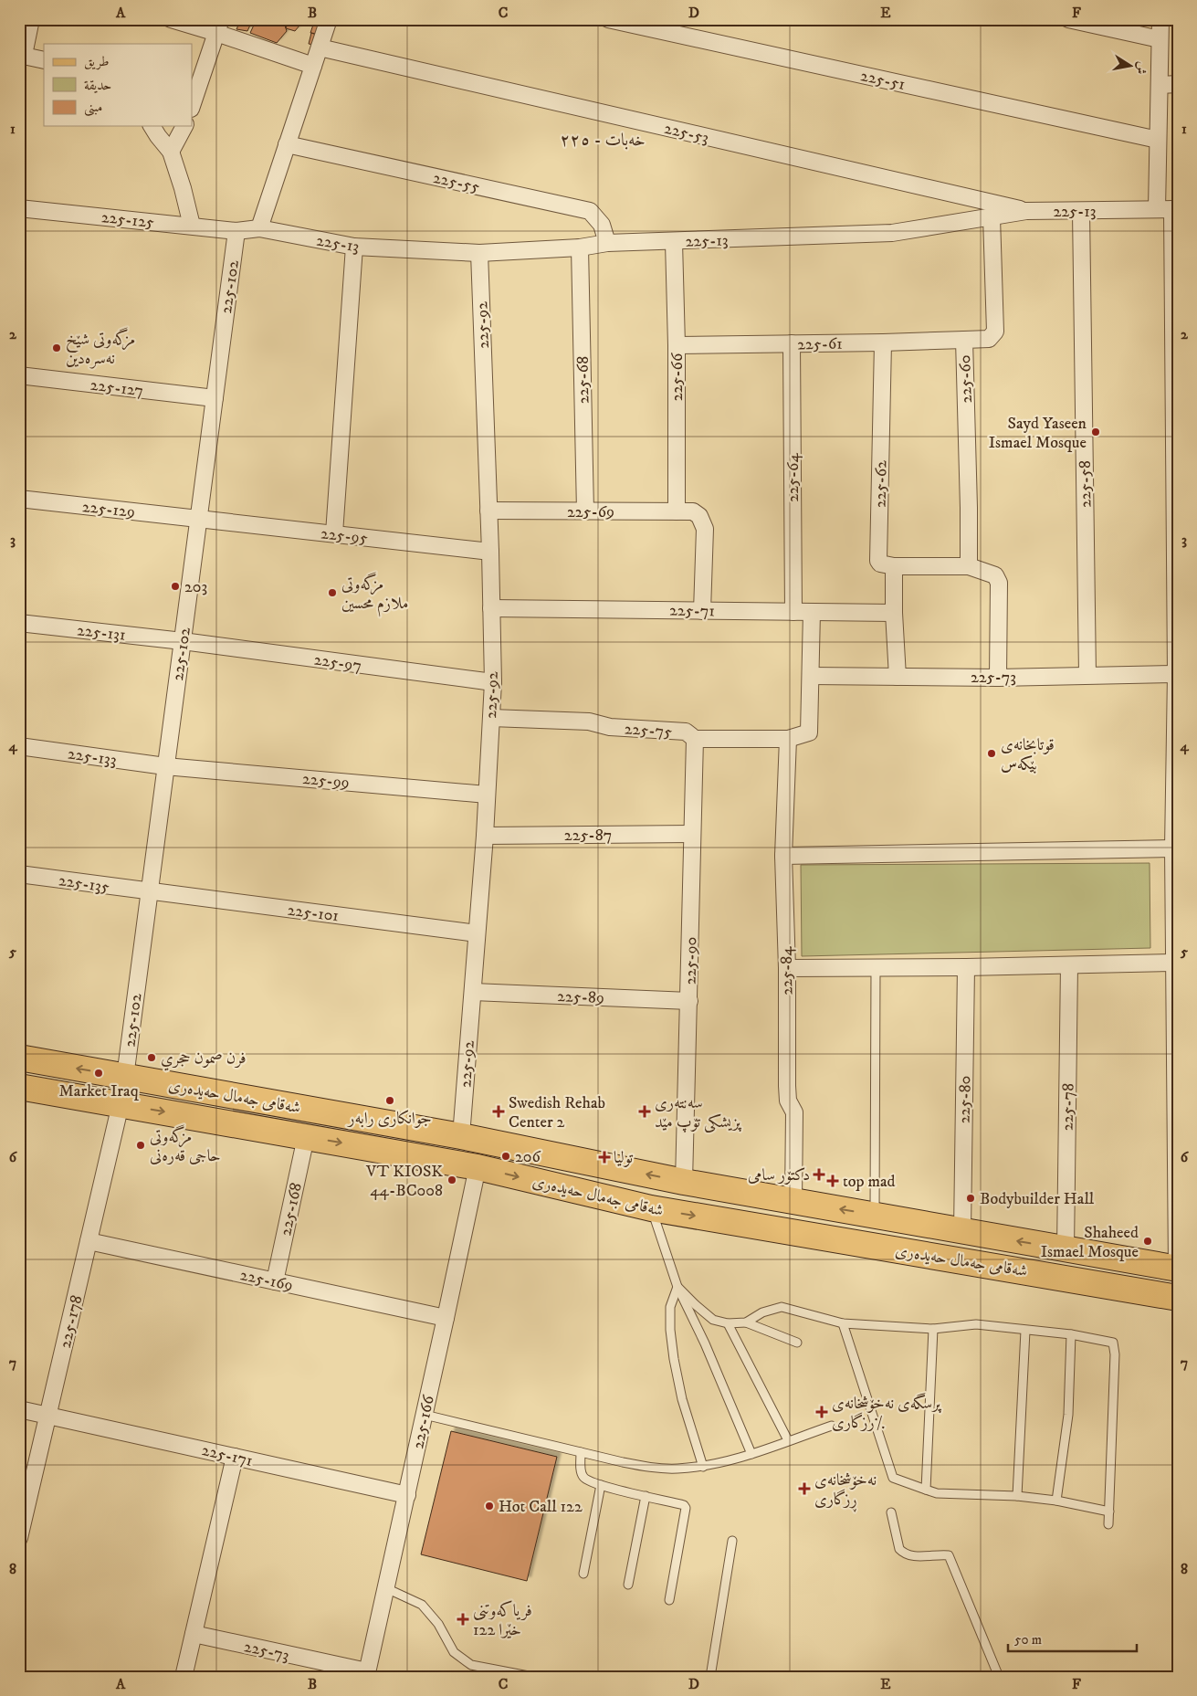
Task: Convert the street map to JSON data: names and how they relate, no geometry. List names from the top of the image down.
{
  "streets": {
    "main road": ["شەقامی جەمال حەیدەری"],
    "street": [
      "225-51",
      "225-53",
      "225-55",
      "225-13",
      "225-125",
      "225-102",
      "225-92",
      "225-61",
      "225-66",
      "225-60",
      "225-68",
      "225-127",
      "225-64",
      "225-62",
      "225-58",
      "225-129",
      "225-69",
      "225-95",
      "225-71",
      "225-131",
      "225-97",
      "225-73",
      "225-75",
      "225-133",
      "225-99",
      "225-87",
      "225-135",
      "225-101",
      "225-90",
      "225-84",
      "225-89",
      "225-80",
      "225-78",
      "225-168",
      "225-169",
      "225-178",
      "225-166",
      "225-171"
    ]
  },
  "crossings": [
    ["225-53", "225-13"],
    ["225-55", "225-13"],
    ["225-13", "225-125"],
    ["225-13", "225-102"],
    ["225-13", "225-92"],
    ["225-13", "225-66"],
    ["225-13", "225-60"],
    ["225-13", "225-68"],
    ["225-13", "225-58"],
    ["225-125", "225-102"],
    ["225-102", "225-127"],
    ["225-102", "225-129"],
    ["225-102", "225-95"],
    ["225-102", "225-131"],
    ["225-102", "225-97"],
    ["225-102", "225-133"],
    ["225-102", "225-99"],
    ["225-102", "225-135"],
    ["225-102", "225-101"],
    ["225-102", "شەقامی جەمال حەیدەری"],
    ["225-92", "225-69"],
    ["225-92", "225-95"],
    ["225-92", "225-71"],
    ["225-92", "225-97"],
    ["225-92", "225-75"],
    ["225-92", "225-99"],
    ["225-92", "225-87"],
    ["225-92", "225-101"],
    ["225-92", "225-89"],
    ["225-92", "شەقامی جەمال حەیدەری"],
    ["225-61", "225-66"],
    ["225-61", "225-60"],
    ["225-61", "225-64"],
    ["225-61", "225-62"],
    ["225-66", "225-69"],
    ["225-68", "225-69"],
    ["225-64", "225-71"],
    ["225-58", "225-73"],
    ["225-129", "225-95"],
    ["225-69", "225-71"],
    ["225-131", "225-97"],
    ["225-73", "225-84"],
    ["225-73", "225-166"],
    ["225-75", "225-90"],
    ["225-75", "225-84"],
    ["225-133", "225-99"],
    ["225-87", "225-90"],
    ["225-135", "225-101"],
    ["225-90", "225-89"],
    ["225-90", "شەقامی جەمال حەیدەری"],
    ["225-84", "شەقامی جەمال حەیدەری"],
    ["شەقامی جەمال حەیدەری", "225-80"],
    ["شەقامی جەمال حەیدەری", "225-78"],
    ["شەقامی جەمال حەیدەری", "225-168"],
    ["شەقامی جەمال حەیدەری", "225-178"],
    ["شەقامی جەمال حەیدەری", "225-166"],
    ["225-168", "225-169"],
    ["225-169", "225-178"],
    ["225-169", "225-166"],
    ["225-178", "225-171"],
    ["225-166", "225-171"]
  ],
  "districts": ["خەبات - ٢٢٥"],
  "places": {
    "other": [
      "مزگه‌وتی شێخ نه‌سرەدین",
      "Sayd Yaseen Ismael Mosque",
      "203",
      "مزگه‌وتی ملازم محسین",
      "قوتابخانەی بێكه‌س",
      "فرن صمون حجري",
      "Market Iraq",
      "جوانکاری رابەر",
      "مزگەوتی حاجی قەرەنی",
      "206",
      "VT KIOSK 44-BC008",
      "Bodybuilder Hall",
      "Shaheed Ismael Mosque",
      "Hot Call 122"
    ],
    "health": [
      "Swedish Rehab Center 2",
      "سەنتەری پزیشکی تۆپ مێد",
      "تولیا",
      "دكتۆر سامی",
      "top mad",
      "پرسگەی نەخۆشخانەی رزگاری٪",
      "نەخۆشخانەی ڕزگاری",
      "فریاکەوتنی خێرا 122"
    ]
  },
  "legend": ["طريق", "حديقة", "مبنى"],
  "scale_bar": "50 m",
  "north": "right",
  "grid": {
    "columns": [
      "A",
      "B",
      "C",
      "D",
      "E",
      "F"
    ],
    "rows": [
      "1",
      "2",
      "3",
      "4",
      "5",
      "6",
      "7",
      "8"
    ]
  }
}
